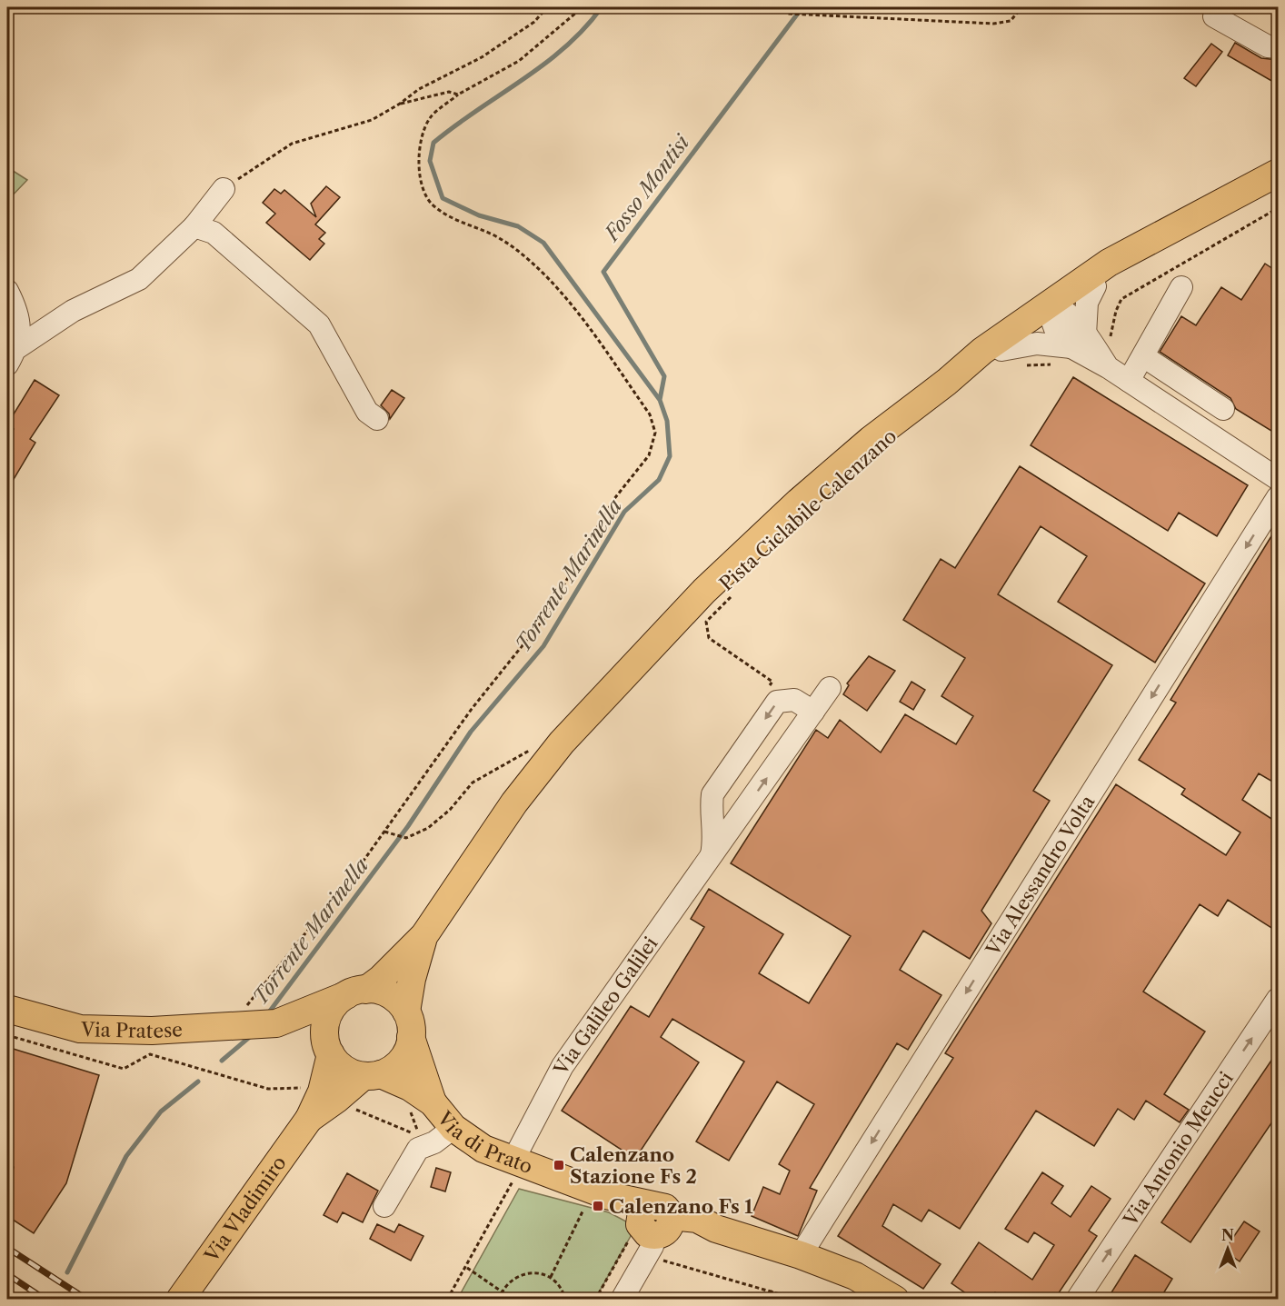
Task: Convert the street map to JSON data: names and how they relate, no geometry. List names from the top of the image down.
{
  "streets": {
    "main road": ["Via Pratese", "Via di Prato", "Via Vladimiro"],
    "street": ["Via Alessandro Volta", "Via Galileo Galilei", "Via Antonio Meucci"],
    "path": ["Pista Ciclabile Calenzano"]
  },
  "crossings": [
    ["Via Alessandro Volta", "Via di Prato"],
    ["Via Galileo Galilei", "Via di Prato"],
    ["Via Pratese", "Via di Prato"],
    ["Via di Prato", "Via Vladimiro"]
  ],
  "one_way": ["Via Alessandro Volta", "Via Antonio Meucci"],
  "water": ["Fosso Montisi", "Torrente Marinella"],
  "places": {
    "transit": ["Calenzano Stazione Fs 2", "Calenzano Fs 1"]
  },
  "north": "top"
}
